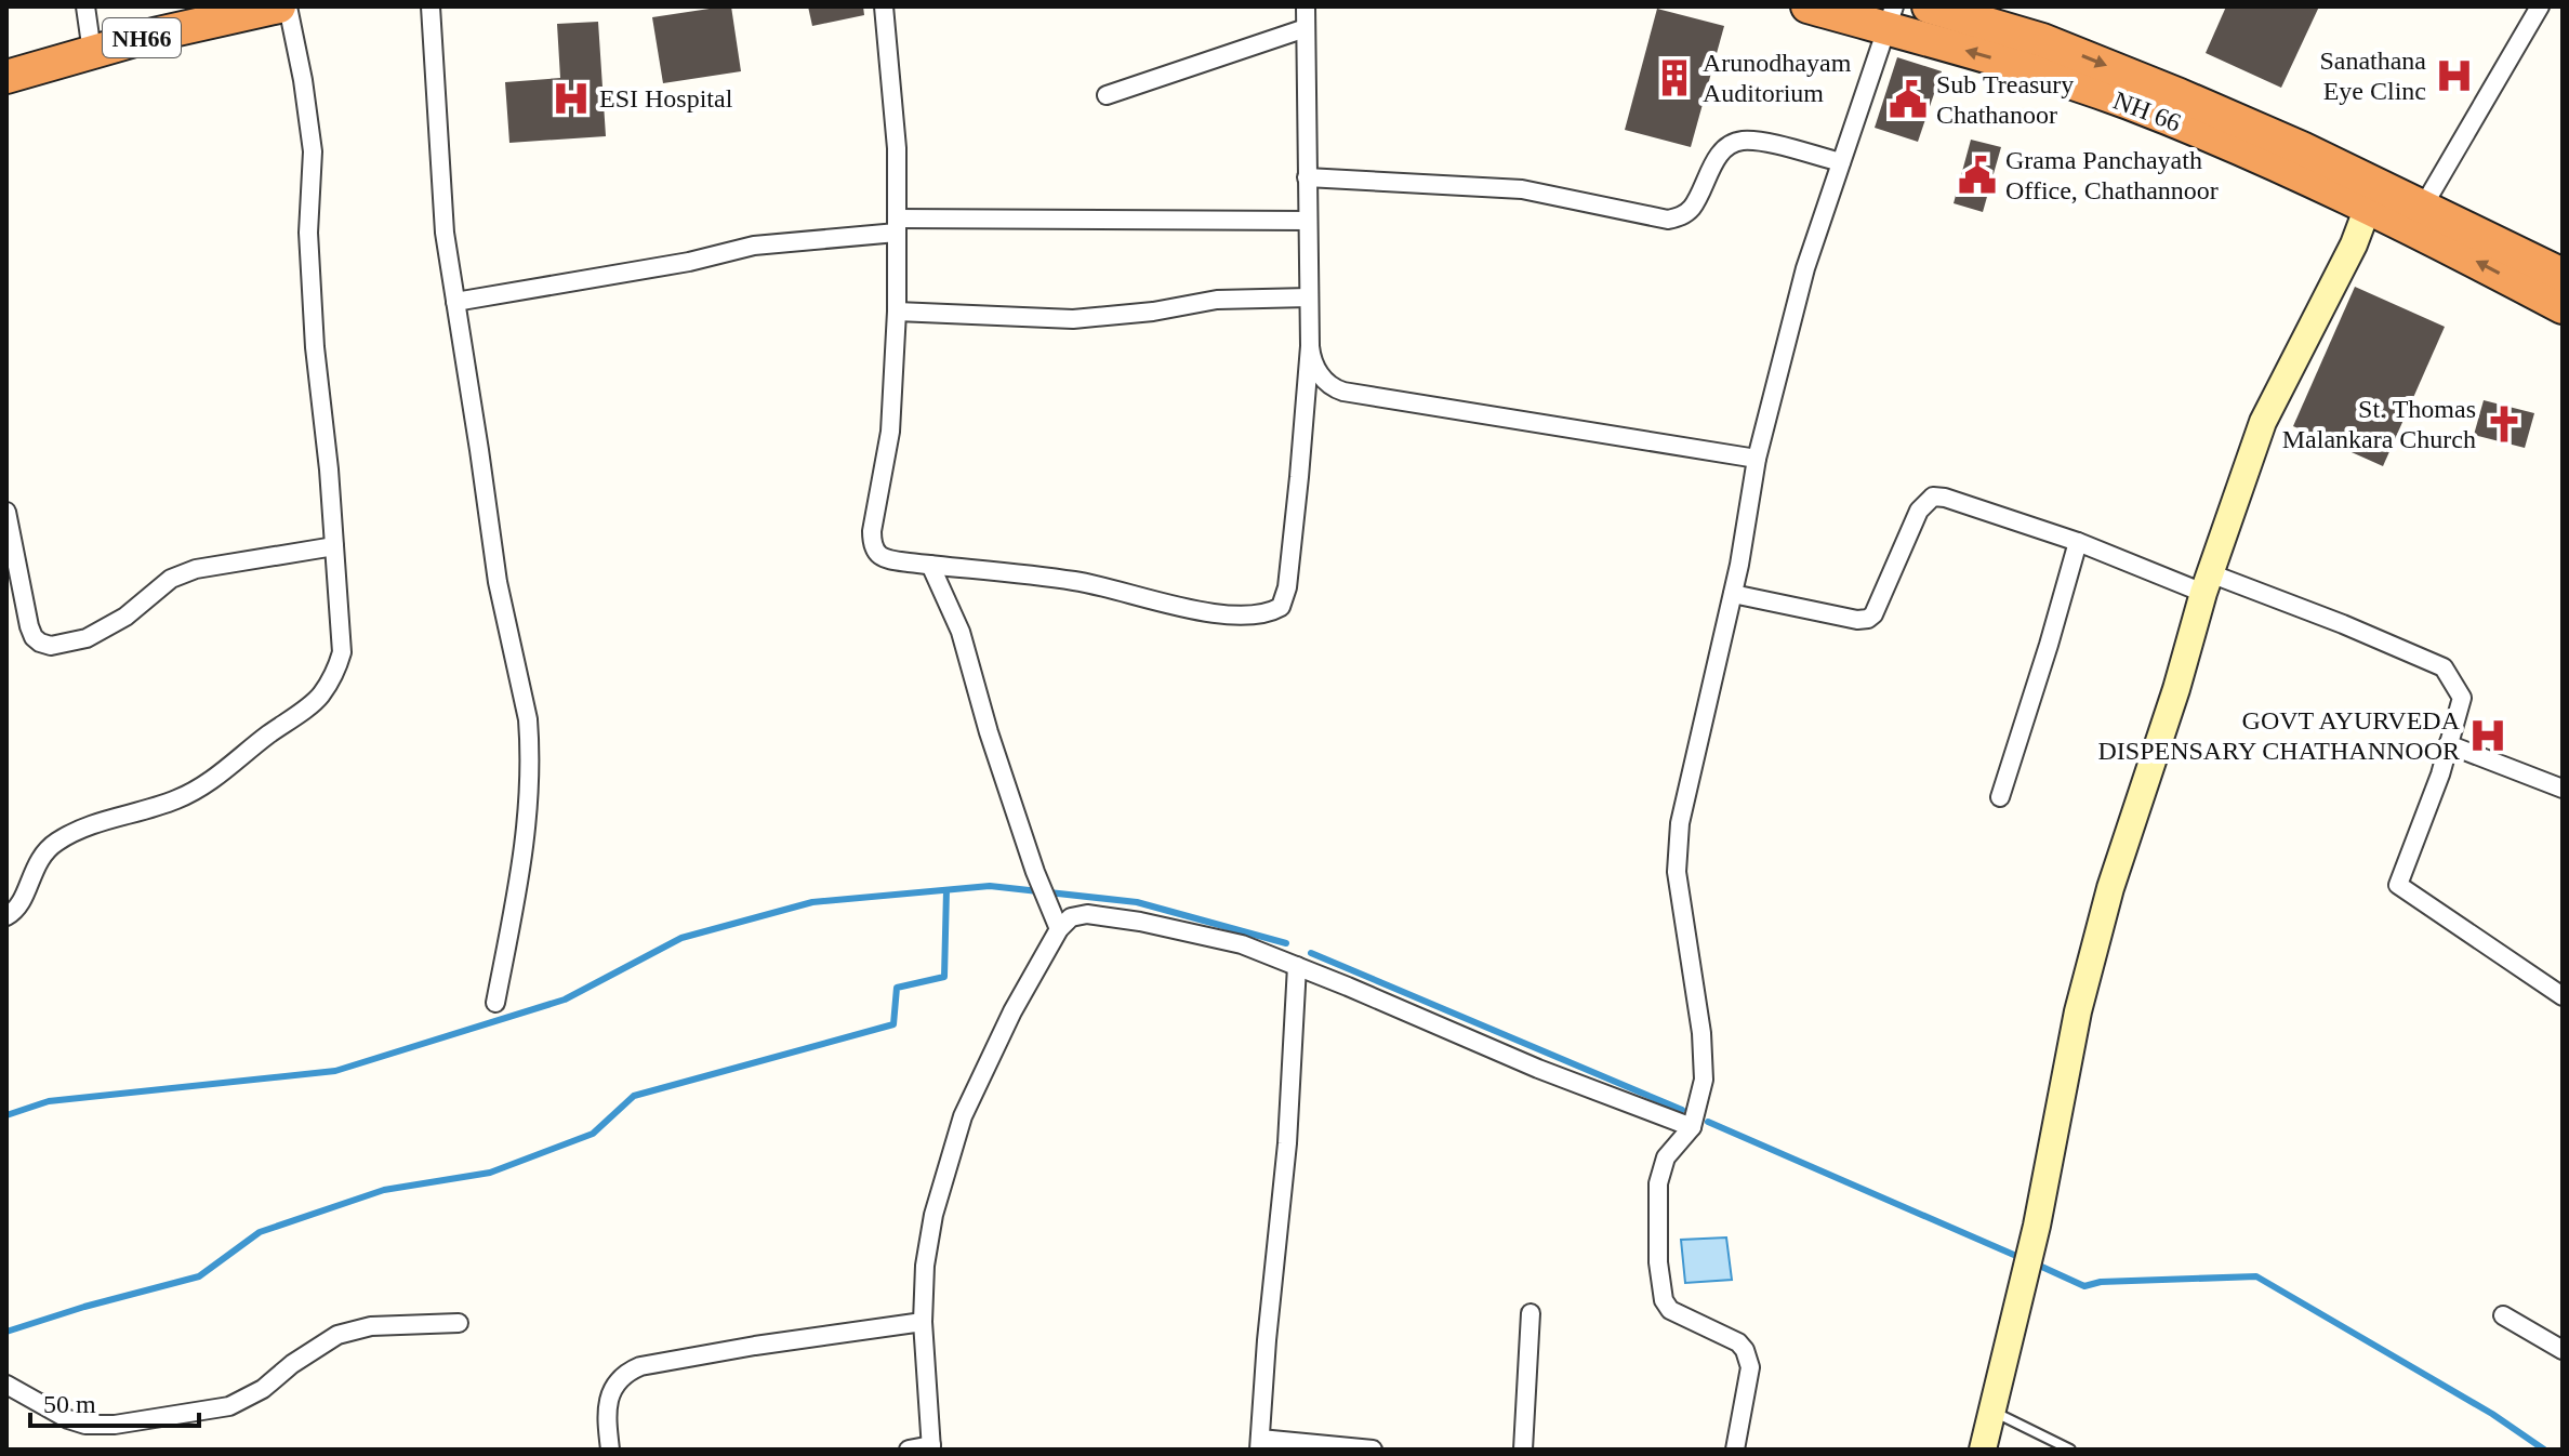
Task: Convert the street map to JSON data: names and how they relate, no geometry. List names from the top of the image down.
{
  "streets": {
    "highway": ["NH66", "NH 66"]
  },
  "places": {
    "hospital": ["Sanathana Eye Clinc", "ESI Hospital", "GOVT AYURVEDA DISPENSARY CHATHANNOOR"],
    "building": ["Arunodhayam Auditorium"],
    "public building": ["Sub Treasury Chathanoor", "Grama Panchayath Office, Chathannoor"],
    "church": ["St. Thomas Malankara Church"]
  },
  "scale_bar": "50 m"
}
